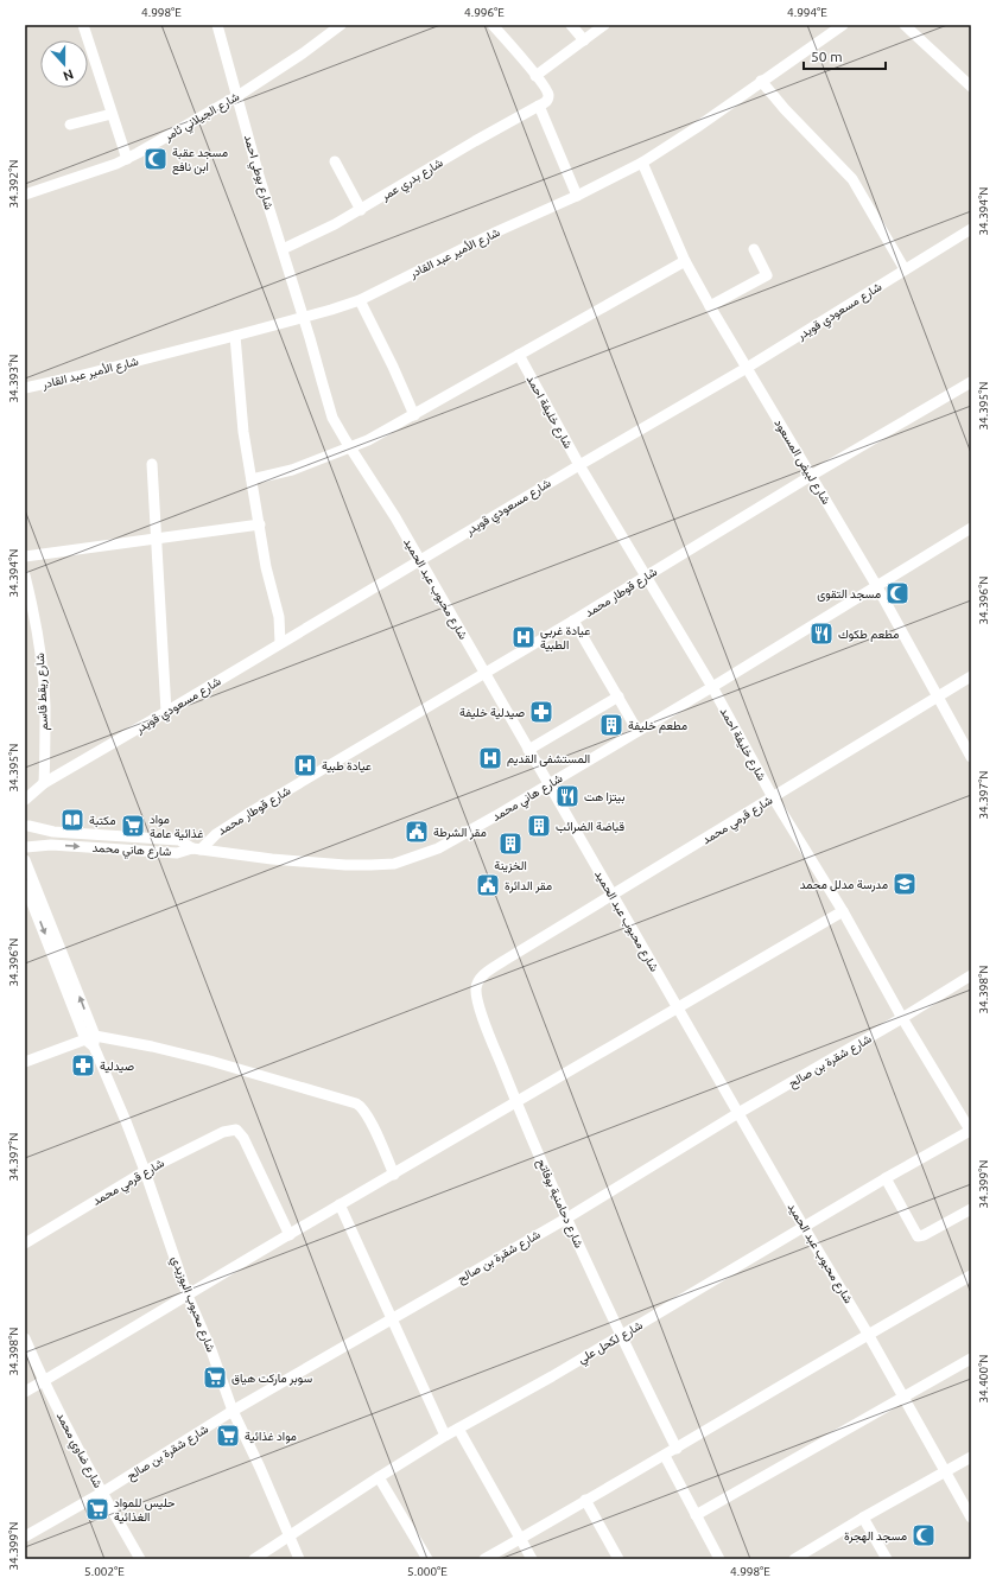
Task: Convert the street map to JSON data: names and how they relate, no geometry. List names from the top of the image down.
{
  "streets": {
    "street": [
      "شارع الجيلاني ثامر",
      "شارع بوطي احمد",
      "شارع بدري عمر",
      "شارع الأمير عبد القادر",
      "شارع مسعودي قويدر",
      "شارع خليفة احمد",
      "شارع لبيض المسعود",
      "شارع محبوب عبد الحميد",
      "شارع قوطار محمد",
      "شارع ريقط قاسم",
      "شارع هاني محمد",
      "شارع قرمي محمد",
      "شارع شقرة بن صالح",
      "شارع دحامنية بوفاتح",
      "شارع محبوب البوزيدي",
      "شارع لكحل علي",
      "شارع ضاوي محمد"
    ]
  },
  "crossings": [
    ["شارع الجيلاني ثامر", "شارع بوطي احمد"],
    ["شارع بوطي احمد", "شارع بدري عمر"],
    ["شارع بوطي احمد", "شارع الأمير عبد القادر"],
    ["شارع بوطي احمد", "شارع محبوب عبد الحميد"],
    ["شارع الأمير عبد القادر", "شارع لبيض المسعود"],
    ["شارع الأمير عبد القادر", "شارع محبوب عبد الحميد"],
    ["شارع مسعودي قويدر", "شارع خليفة احمد"],
    ["شارع مسعودي قويدر", "شارع لبيض المسعود"],
    ["شارع مسعودي قويدر", "شارع محبوب عبد الحميد"],
    ["شارع مسعودي قويدر", "شارع ريقط قاسم"],
    ["شارع خليفة احمد", "شارع قوطار محمد"],
    ["شارع خليفة احمد", "شارع هاني محمد"],
    ["شارع خليفة احمد", "شارع قرمي محمد"],
    ["شارع خليفة احمد", "شارع شقرة بن صالح"],
    ["شارع خليفة احمد", "شارع لكحل علي"],
    ["شارع لبيض المسعود", "شارع قوطار محمد"],
    ["شارع لبيض المسعود", "شارع هاني محمد"],
    ["شارع لبيض المسعود", "شارع قرمي محمد"],
    ["شارع محبوب عبد الحميد", "شارع قوطار محمد"],
    ["شارع محبوب عبد الحميد", "شارع هاني محمد"],
    ["شارع محبوب عبد الحميد", "شارع قرمي محمد"],
    ["شارع محبوب عبد الحميد", "شارع شقرة بن صالح"],
    ["شارع محبوب عبد الحميد", "شارع لكحل علي"],
    ["شارع قوطار محمد", "شارع هاني محمد"],
    ["شارع قرمي محمد", "شارع دحامنية بوفاتح"],
    ["شارع قرمي محمد", "شارع محبوب البوزيدي"],
    ["شارع شقرة بن صالح", "شارع دحامنية بوفاتح"],
    ["شارع شقرة بن صالح", "شارع محبوب البوزيدي"],
    ["شارع شقرة بن صالح", "شارع ضاوي محمد"],
    ["شارع دحامنية بوفاتح", "شارع لكحل علي"],
    ["شارع محبوب البوزيدي", "شارع لكحل علي"]
  ],
  "places": {
    "mosque": ["مسجد عقبة ابن نافع", "مسجد التقوى", "مسجد الهجرة"],
    "restaurant": ["مطعم طكوك", "بيتزا هت"],
    "hospital": ["عيادة غربي الطبية", "المستشفى القديم", "عيادة طبية"],
    "pharmacy": ["صيدلية خليفة", "صيدلية"],
    "building": ["مطعم خليفة", "قباضة الضرائب", "الخزينة"],
    "library": ["مكتبة"],
    "supermarket": [
      "مواد غذائية عامة",
      "سوبر ماركت هياق",
      "مواد غذائية",
      "حليس للمواد الغذائية"
    ],
    "public building": ["مقر الشرطة", "مقر الدائرة"],
    "school or university": ["مدرسة مدلل محمد"]
  },
  "scale_bar": "50 m",
  "north": "bottom",
  "coordinates": [
    "4.998°E",
    "4.996°E",
    "4.994°E",
    "34.392°N",
    "34.394°N",
    "34.393°N",
    "34.395°N",
    "34.396°N",
    "34.397°N",
    "34.398°N",
    "34.399°N",
    "34.400°N",
    "5.002°E",
    "5.000°E"
  ]
}
